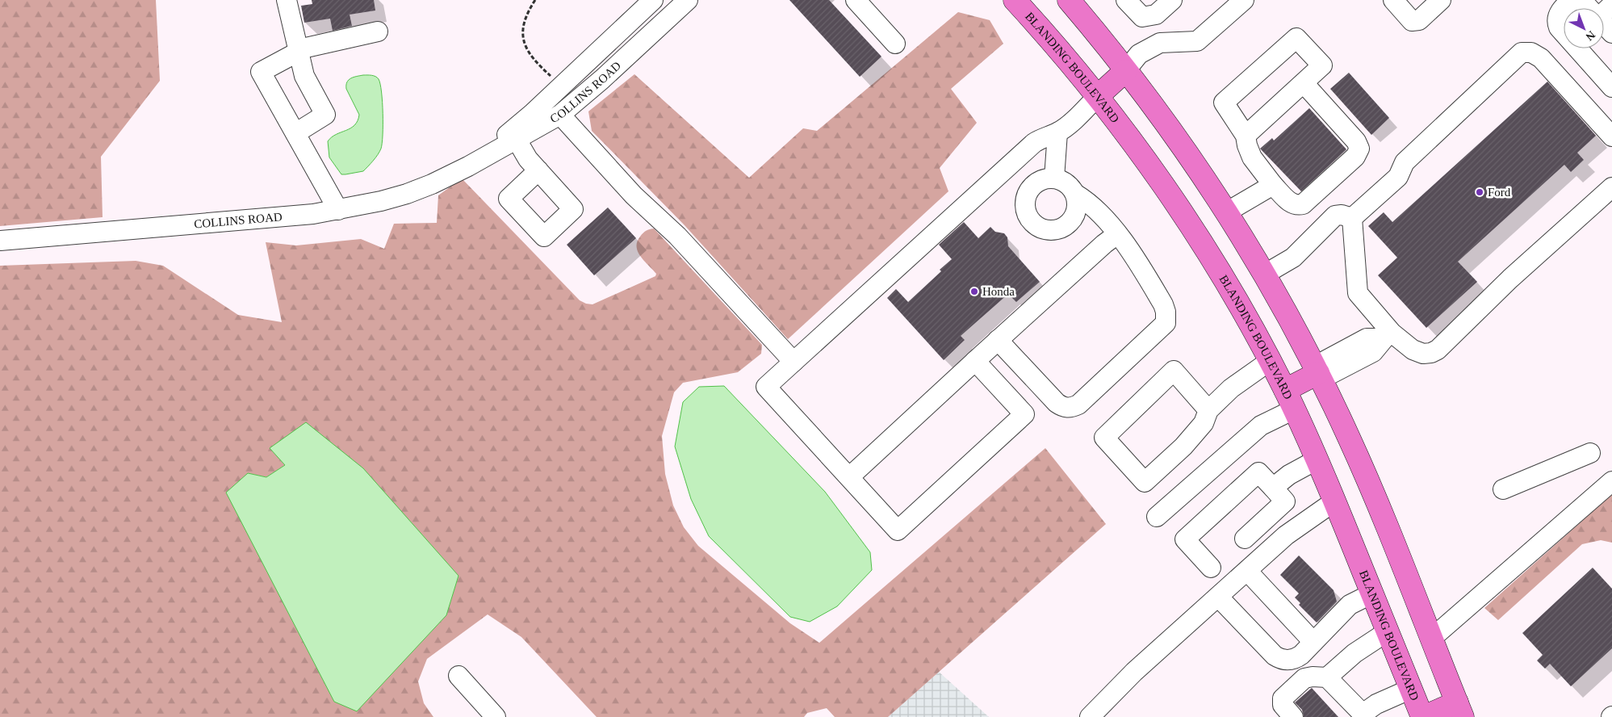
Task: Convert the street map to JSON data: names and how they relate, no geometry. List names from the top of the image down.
{
  "streets": {
    "main road": ["BLANDING BOULEVARD"],
    "street": ["COLLINS ROAD"]
  },
  "places": ["Ford", "Honda"],
  "north": "bottom right"
}
